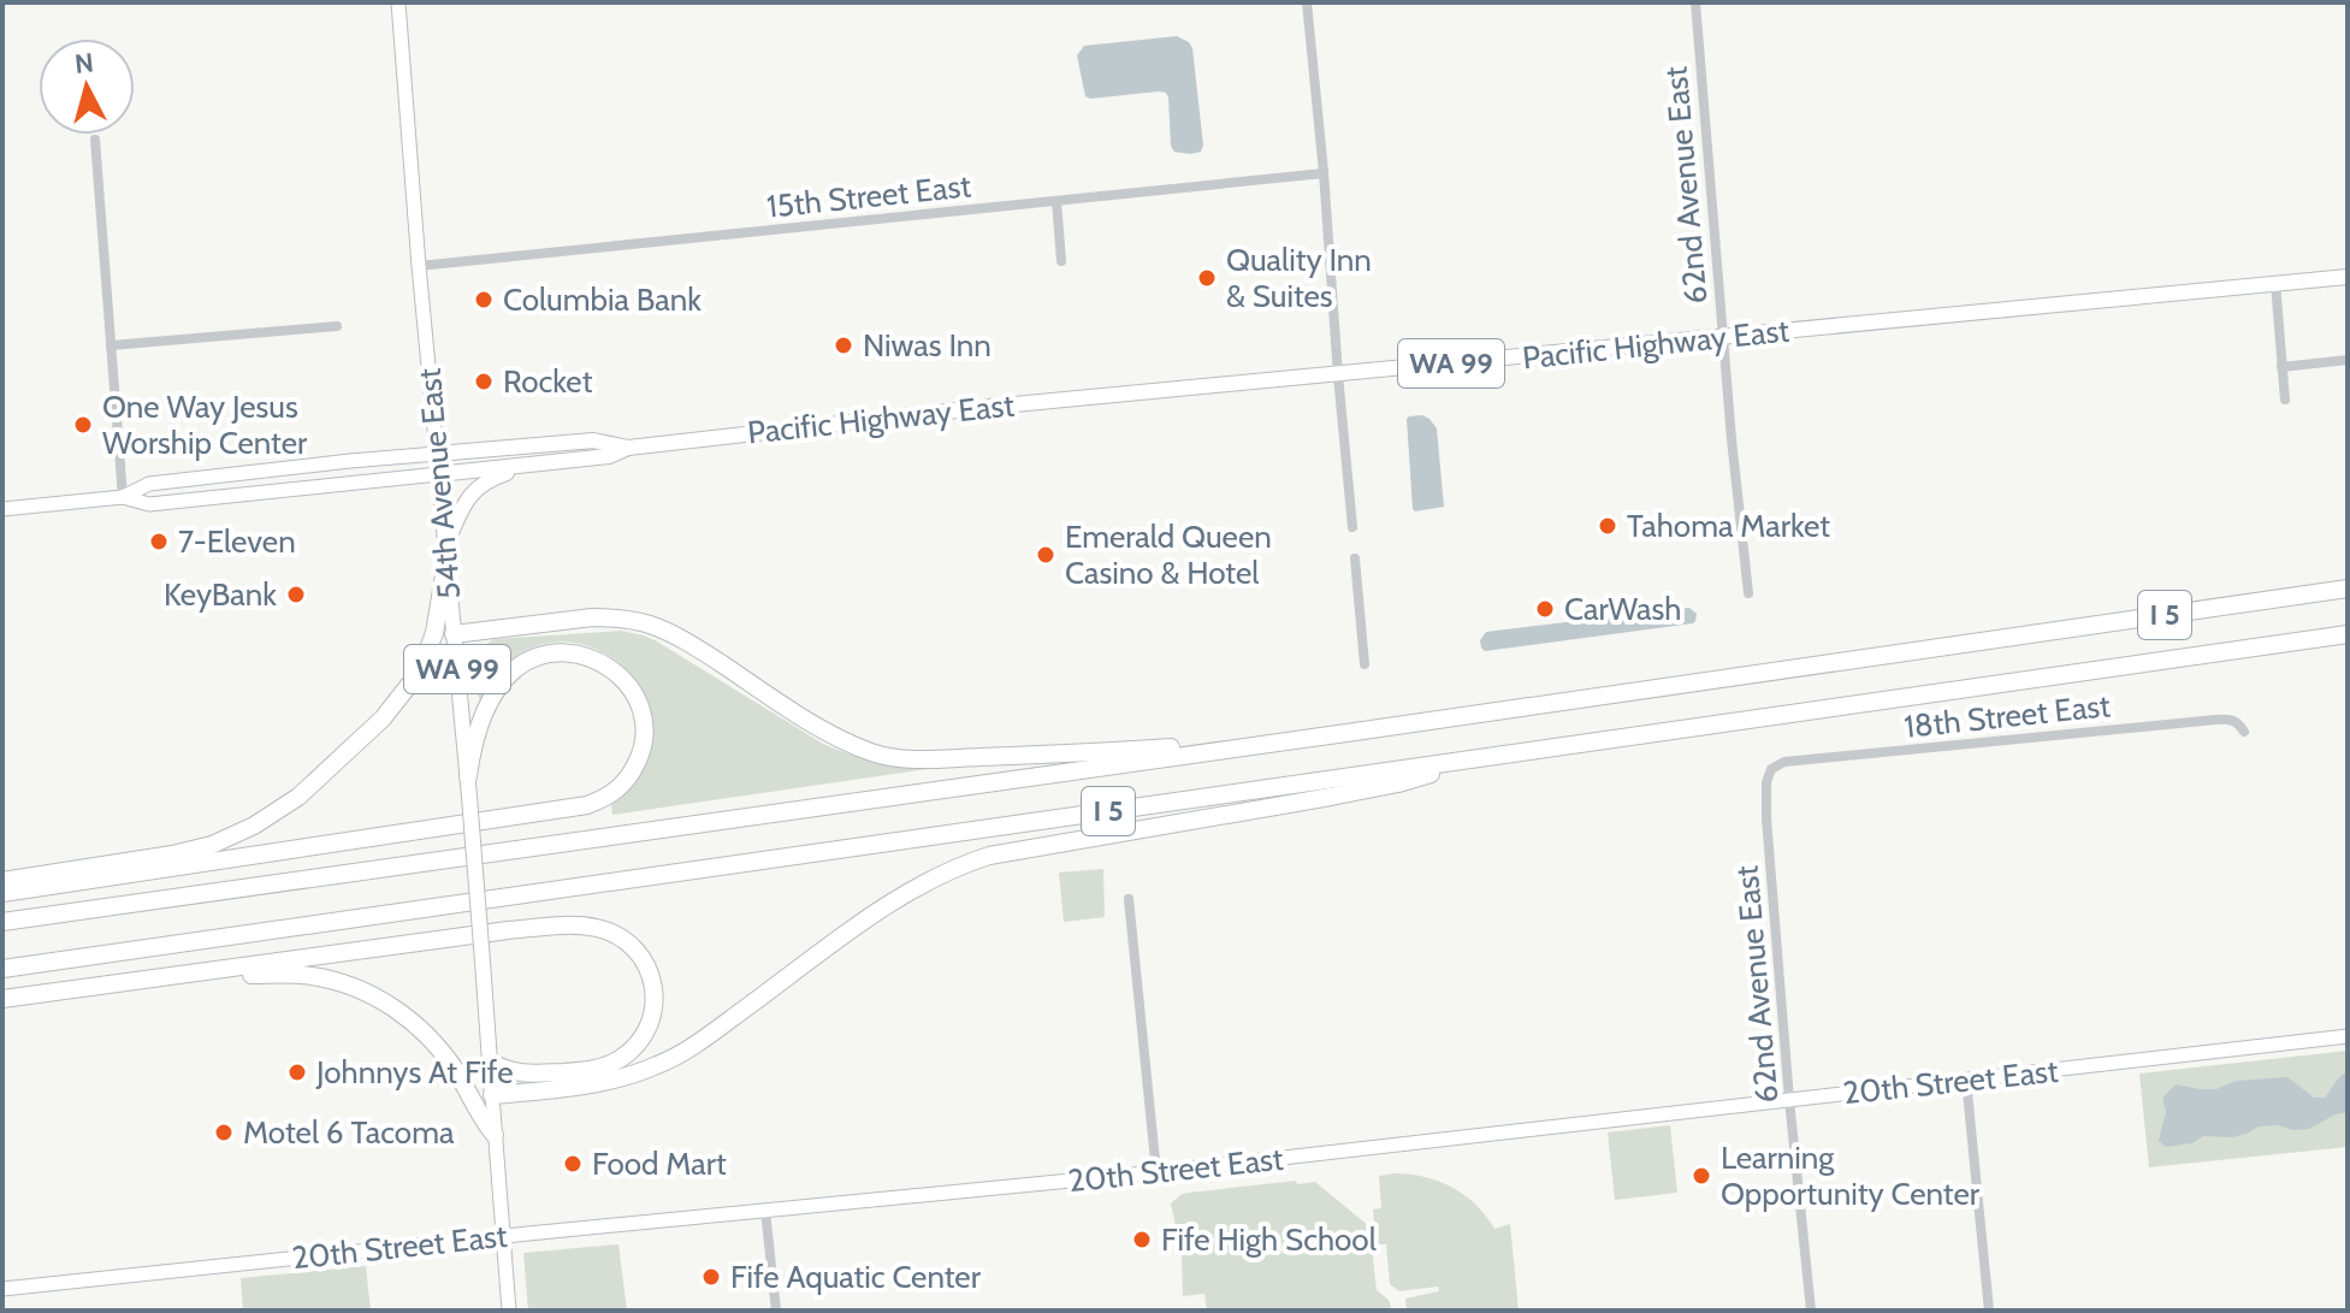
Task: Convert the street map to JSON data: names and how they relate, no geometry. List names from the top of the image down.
{
  "streets": {
    "highway": ["I 5"],
    "main road": [
      "Pacific Highway East",
      "WA 99",
      "54th Avenue East",
      "20th Street East"
    ],
    "street": ["62nd Avenue East", "15th Street East", "18th Street East"]
  },
  "crossings": [
    ["62nd Avenue East", "Pacific Highway East"],
    ["62nd Avenue East", "18th Street East"],
    ["62nd Avenue East", "20th Street East"],
    ["15th Street East", "54th Avenue East"],
    ["Pacific Highway East", "54th Avenue East"],
    ["54th Avenue East", "20th Street East"]
  ],
  "places": [
    "Quality Inn & Suites",
    "Columbia Bank",
    "Niwas Inn",
    "Rocket",
    "One Way Jesus Worship Center",
    "Tahoma Market",
    "7-Eleven",
    "Emerald Queen Casino & Hotel",
    "KeyBank",
    "CarWash",
    "Johnnys At Fife",
    "Motel 6 Tacoma",
    "Food Mart",
    "Learning Opportunity Center",
    "Fife High School",
    "Fife Aquatic Center"
  ],
  "north": "top"
}
